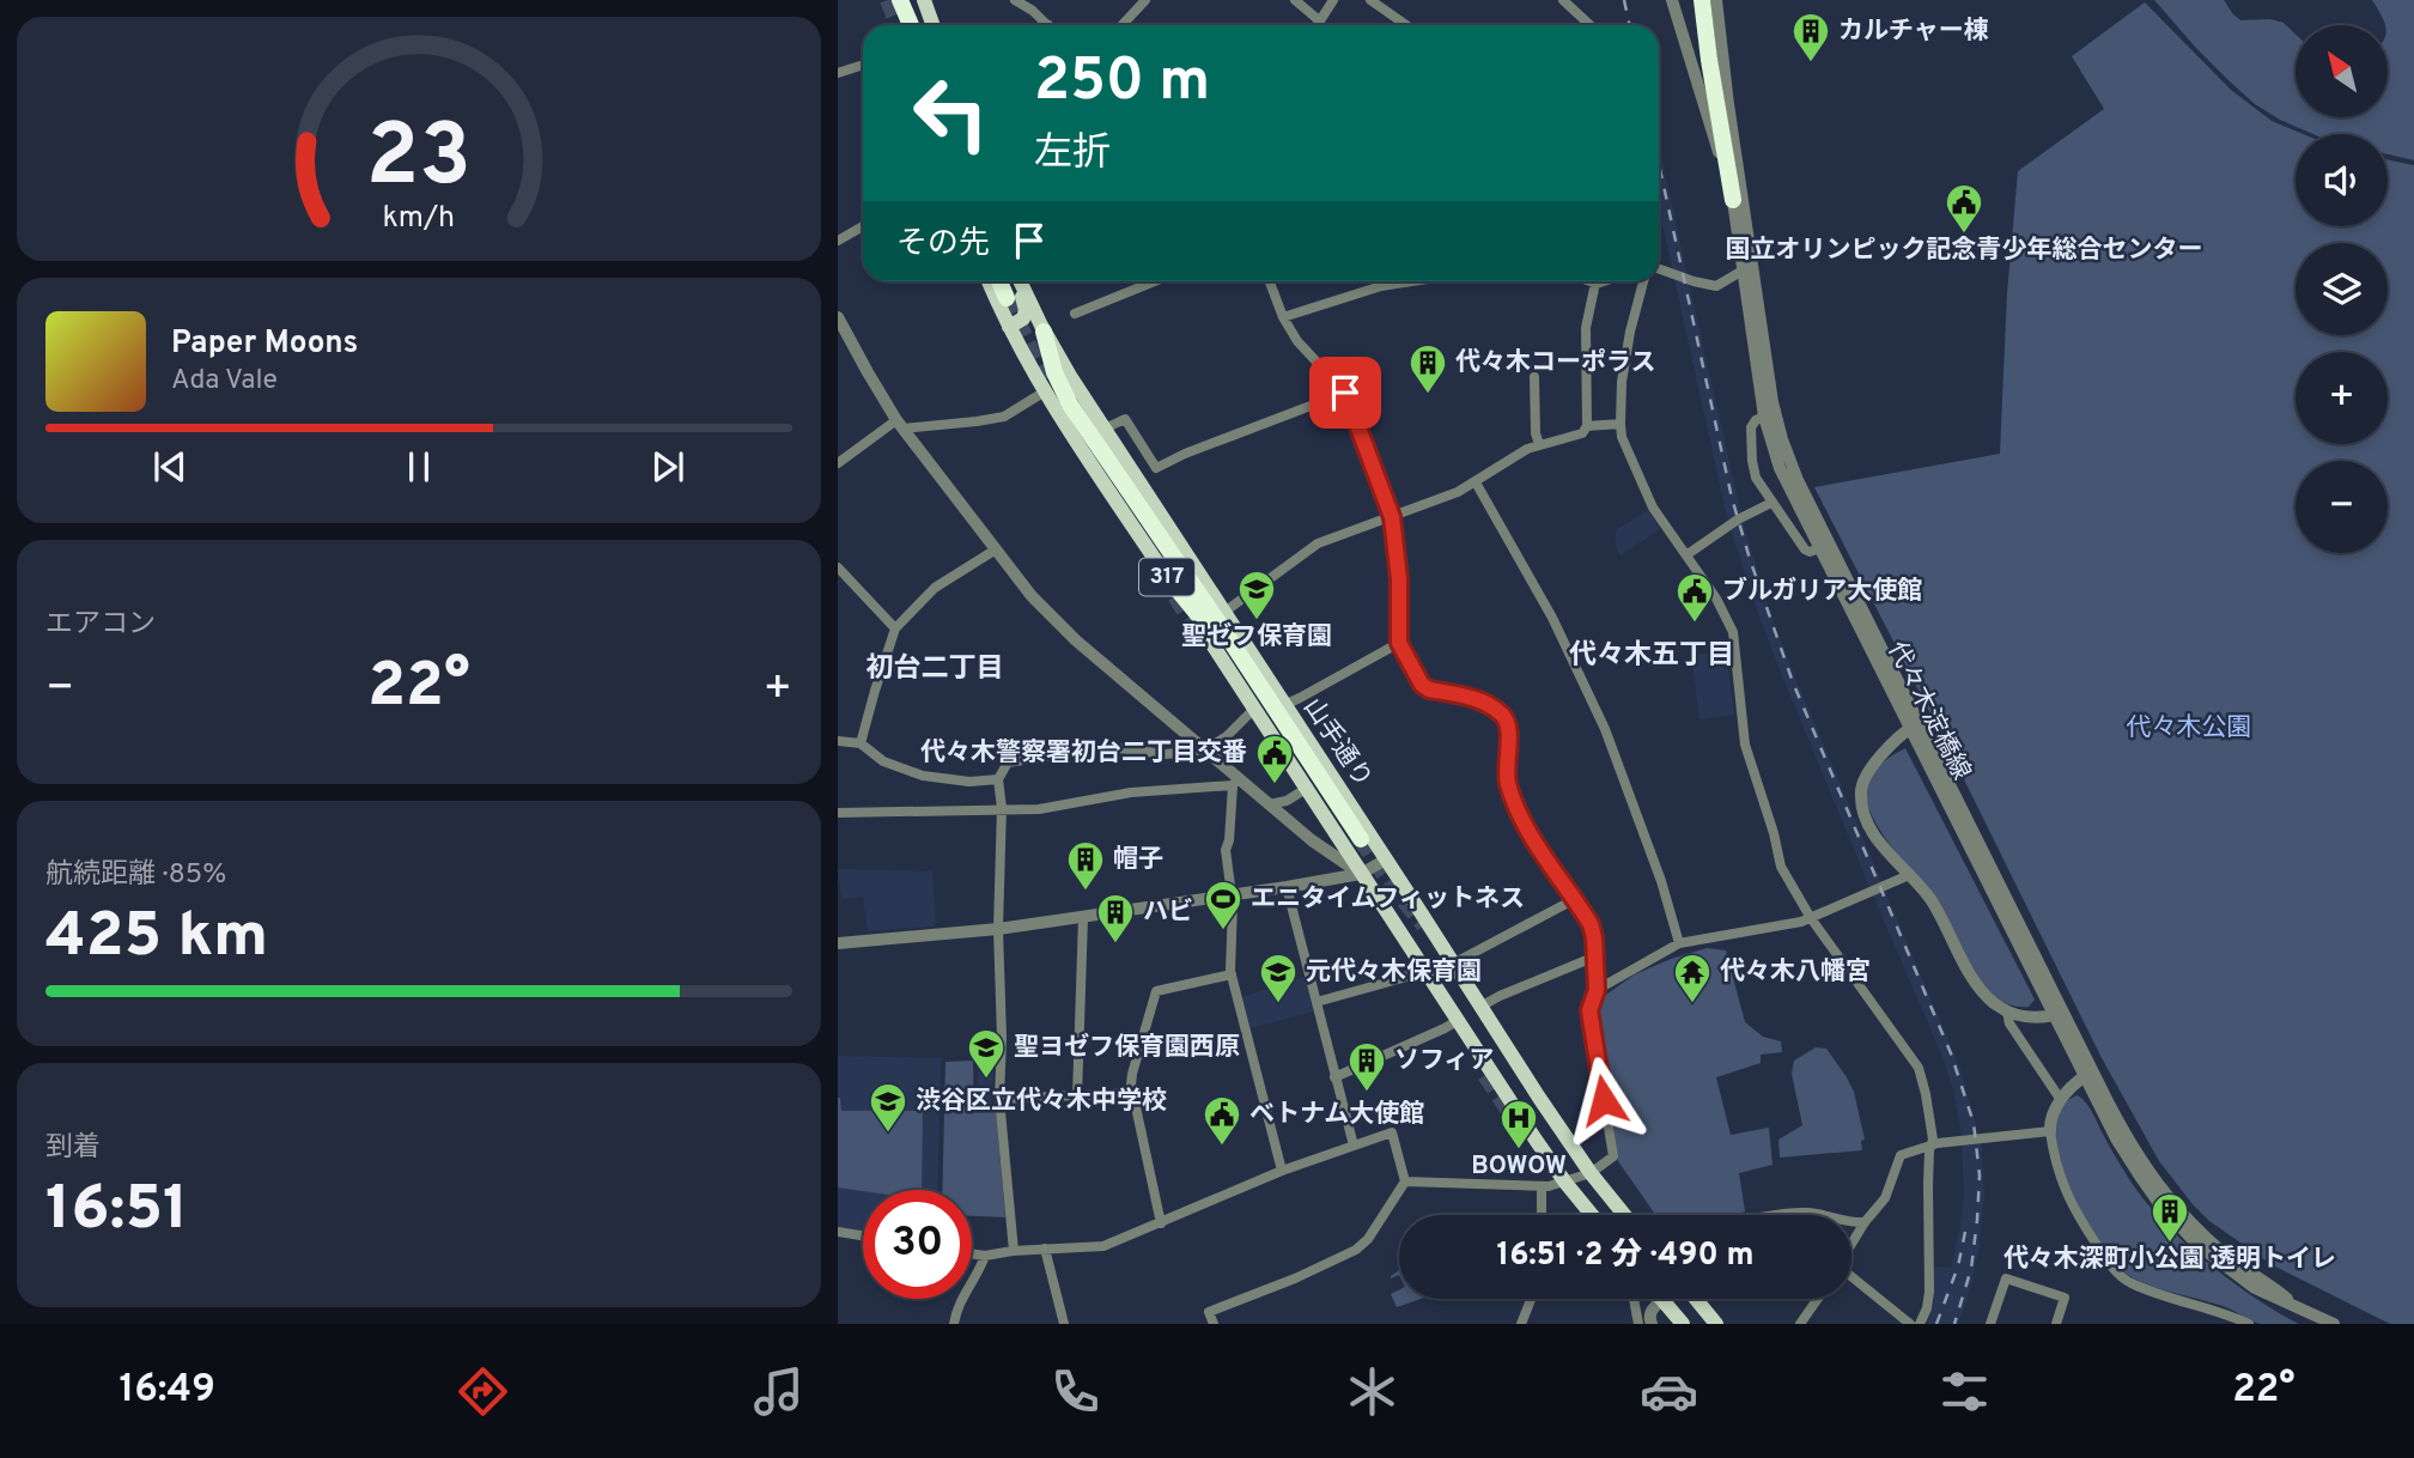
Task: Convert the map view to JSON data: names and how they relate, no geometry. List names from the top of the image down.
{
  "streets": {
    "main road": ["317", "山手通り"],
    "street": ["代々木淀橋線"]
  },
  "districts": ["代々木五丁目", "初台二丁目"],
  "parks": ["代々木公園"],
  "places": {
    "building": [
      "カルチャー棟",
      "代々木コーポラス",
      "帽子",
      "ハビ",
      "ソフィア",
      "代々木深町小公園 透明トイレ"
    ],
    "public building": [
      "国立オリンピック記念青少年総合センター",
      "ブルガリア大使館",
      "代々木警察署初台二丁目交番",
      "ベトナム大使館"
    ],
    "school or university": [
      "聖ゼフ保育園",
      "元代々木保育園",
      "聖ヨゼフ保育園西原",
      "渋谷区立代々木中学校"
    ],
    "sports": ["エニタイムフィットネス"],
    "temple": ["代々木八幡宮"],
    "hospital": ["BOWOW"]
  },
  "north": "top left",
  "page": {
    "map_buttons": ["+", "−"],
    "turn": ["250 m", "左折"],
    "then": "その先",
    "song": ["Paper Moons", "Ada Vale"],
    "tile": [
      "エアコン",
      ["航続距離 · 85%", "425 km"],
      ["到着", "16:51"]
    ],
    "heat": ["−", "22°", "+"],
    "limit": "30",
    "trip": "16:51 · 2 分 · 490 m",
    "tabs": ["16:49", "22°"],
    "gauge": ["23", "km/h"]
  }
}
